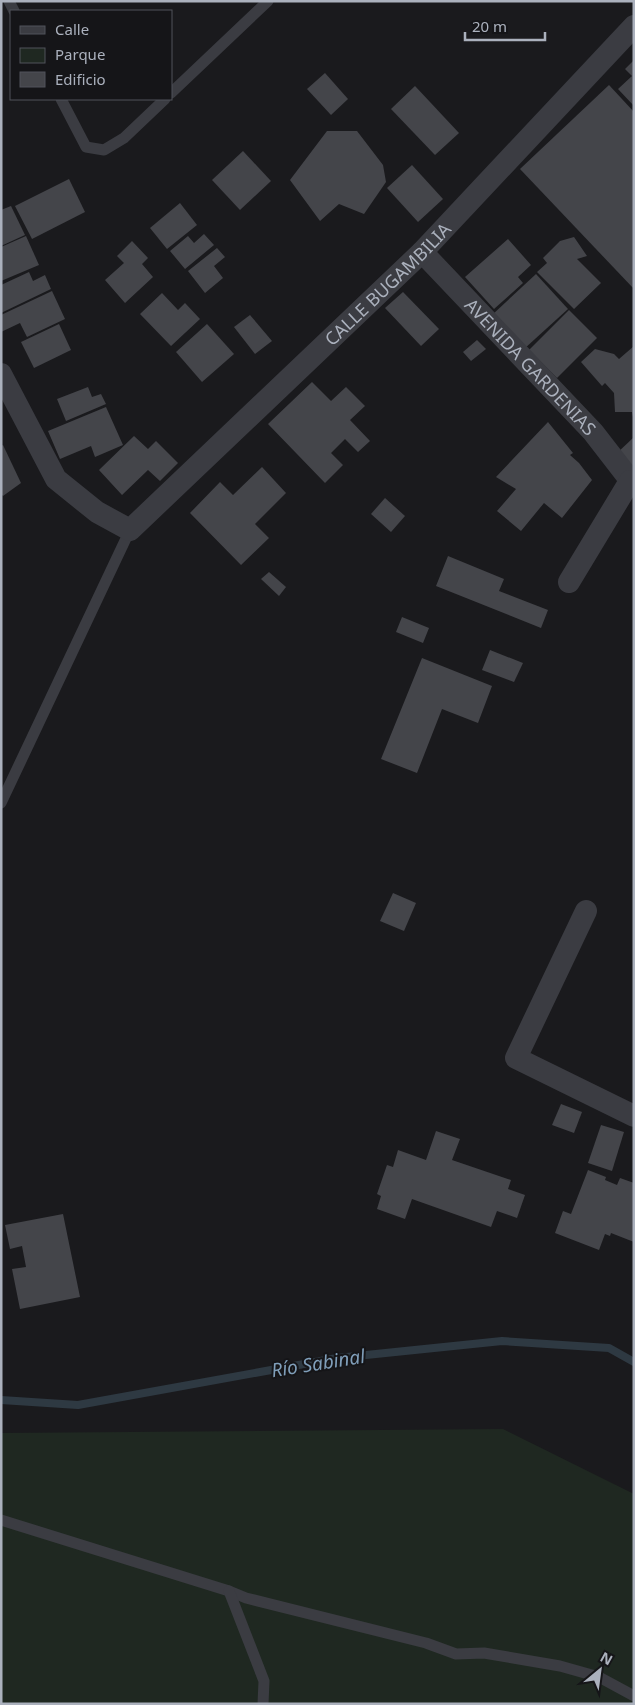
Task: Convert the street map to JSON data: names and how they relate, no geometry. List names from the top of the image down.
{
  "streets": {
    "street": ["CALLE BUGAMBILIA", "AVENIDA GARDENIAS"]
  },
  "crossings": [
    ["CALLE BUGAMBILIA", "AVENIDA GARDENIAS"]
  ],
  "water": ["Río Sabinal"],
  "legend": ["Calle", "Parque", "Edificio"],
  "scale_bar": "20 m",
  "north": "top right"
}
